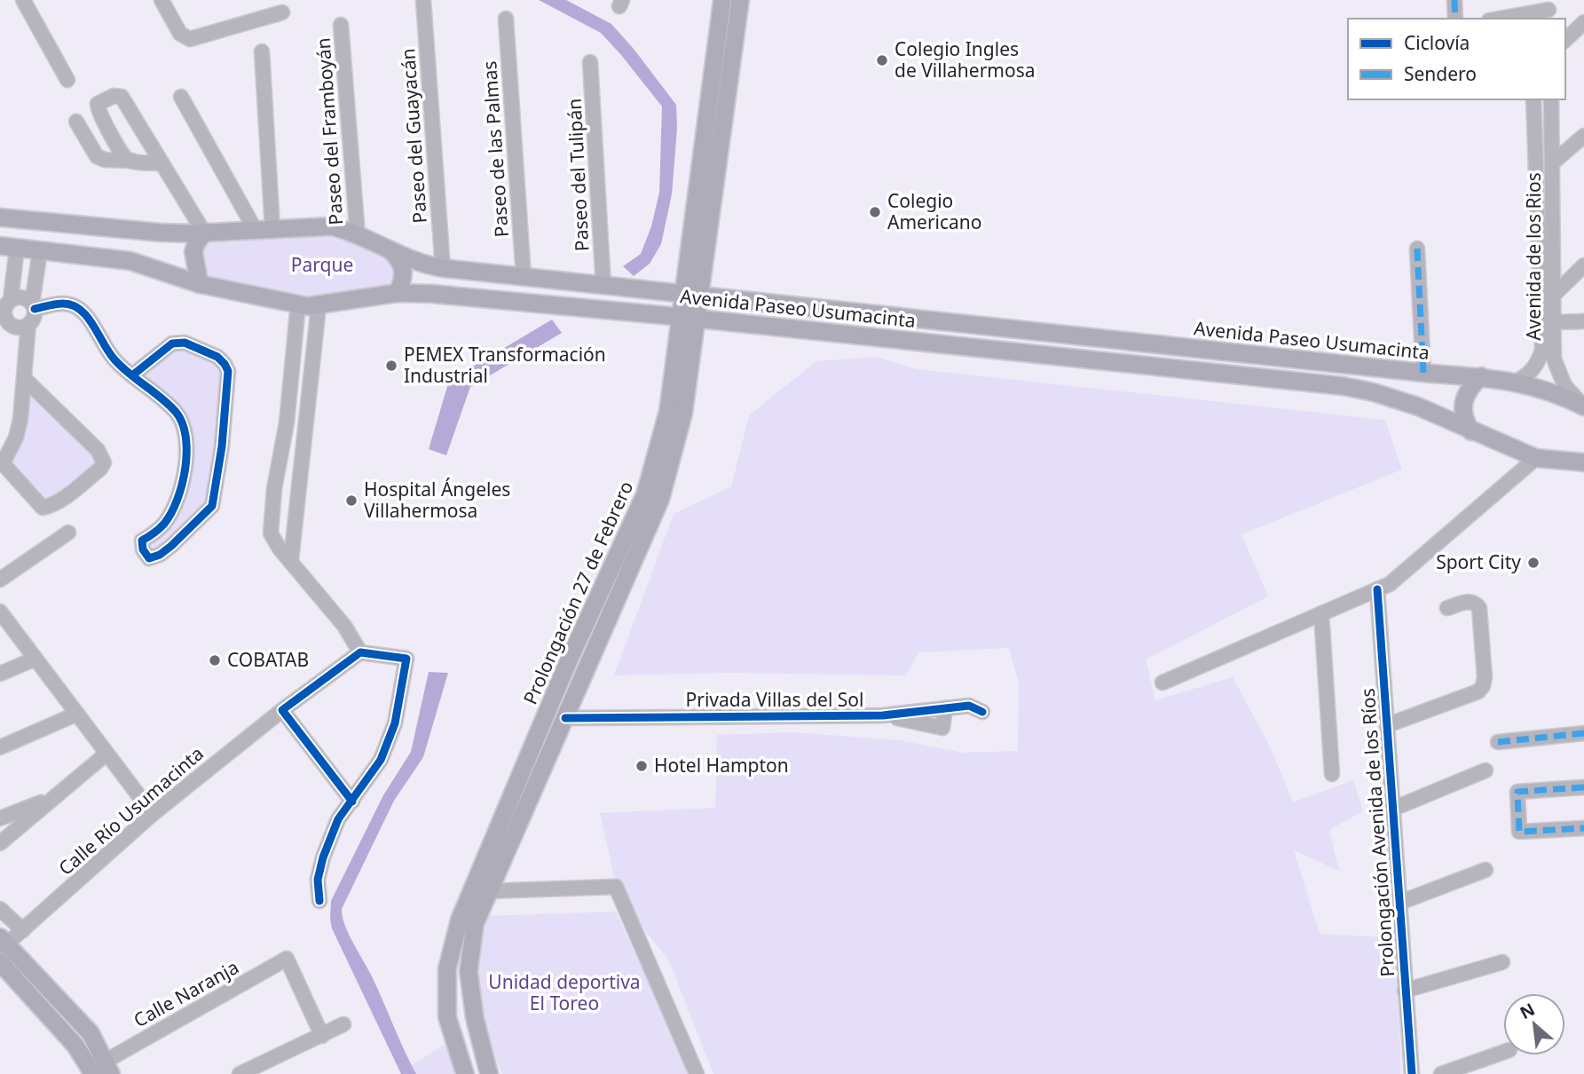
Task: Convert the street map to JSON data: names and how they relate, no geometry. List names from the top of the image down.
{
  "streets": {
    "main road": ["Avenida Paseo Usumacinta", "Prolongación 27 de Febrero"],
    "street": [
      "Paseo del Framboyán",
      "Paseo del Guayacán",
      "Paseo de las Palmas",
      "Paseo del Tulipán",
      "Avenida de los Rios",
      "Privada Villas del Sol",
      "Calle Río Usumacinta",
      "Prolongación Avenida de los Ríos",
      "Calle Naranja"
    ]
  },
  "crossings": [
    ["Paseo del Framboyán", "Avenida Paseo Usumacinta"],
    ["Paseo del Guayacán", "Avenida Paseo Usumacinta"],
    ["Paseo de las Palmas", "Avenida Paseo Usumacinta"],
    ["Paseo del Tulipán", "Avenida Paseo Usumacinta"],
    ["Avenida de los Rios", "Avenida Paseo Usumacinta"],
    ["Avenida Paseo Usumacinta", "Prolongación 27 de Febrero"],
    ["Prolongación 27 de Febrero", "Privada Villas del Sol"]
  ],
  "parks": ["Parque", "Unidad deportiva El Toreo"],
  "places": [
    "Colegio Ingles de Villahermosa",
    "Colegio Americano",
    "PEMEX Transformación Industrial",
    "Hospital Ángeles Villahermosa",
    "Sport City",
    "COBATAB",
    "Hotel Hampton"
  ],
  "legend": ["Ciclovía", "Sendero"],
  "north": "top left"
}
